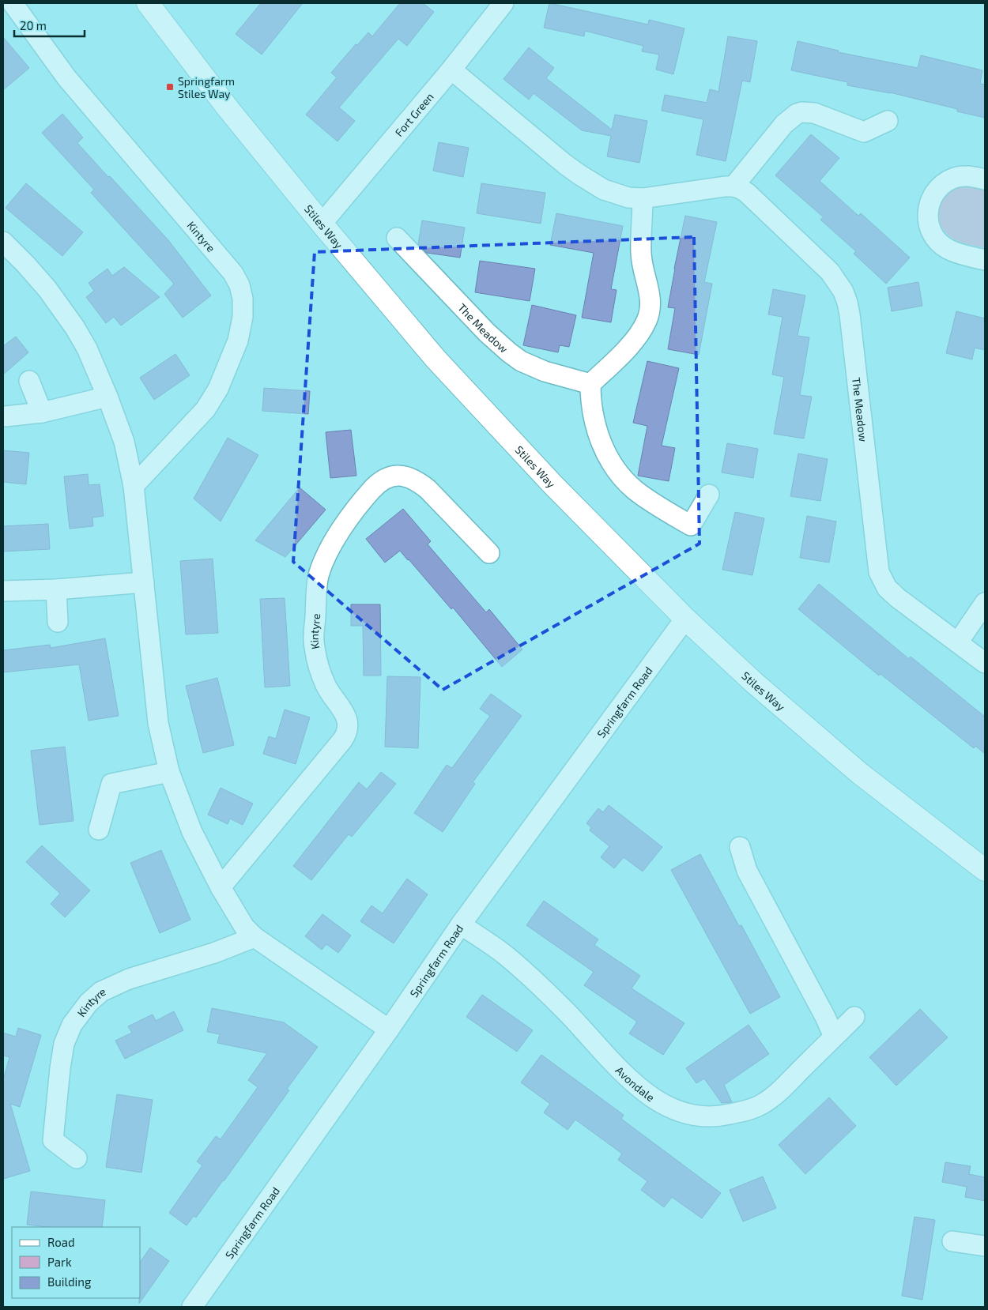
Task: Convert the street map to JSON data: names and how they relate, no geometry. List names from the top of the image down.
{
  "streets": {
    "main road": ["Stiles Way"],
    "street": [
      "Fort Green",
      "Kintyre",
      "The Meadow",
      "Springfarm Road",
      "Avondale"
    ]
  },
  "crossings": [
    ["Fort Green", "Stiles Way"],
    ["Stiles Way", "Springfarm Road"],
    ["Springfarm Road", "Avondale"]
  ],
  "places": {
    "transit": ["Springfarm Stiles Way"]
  },
  "legend": ["Road", "Park", "Building"],
  "scale_bar": "20 m"
}
